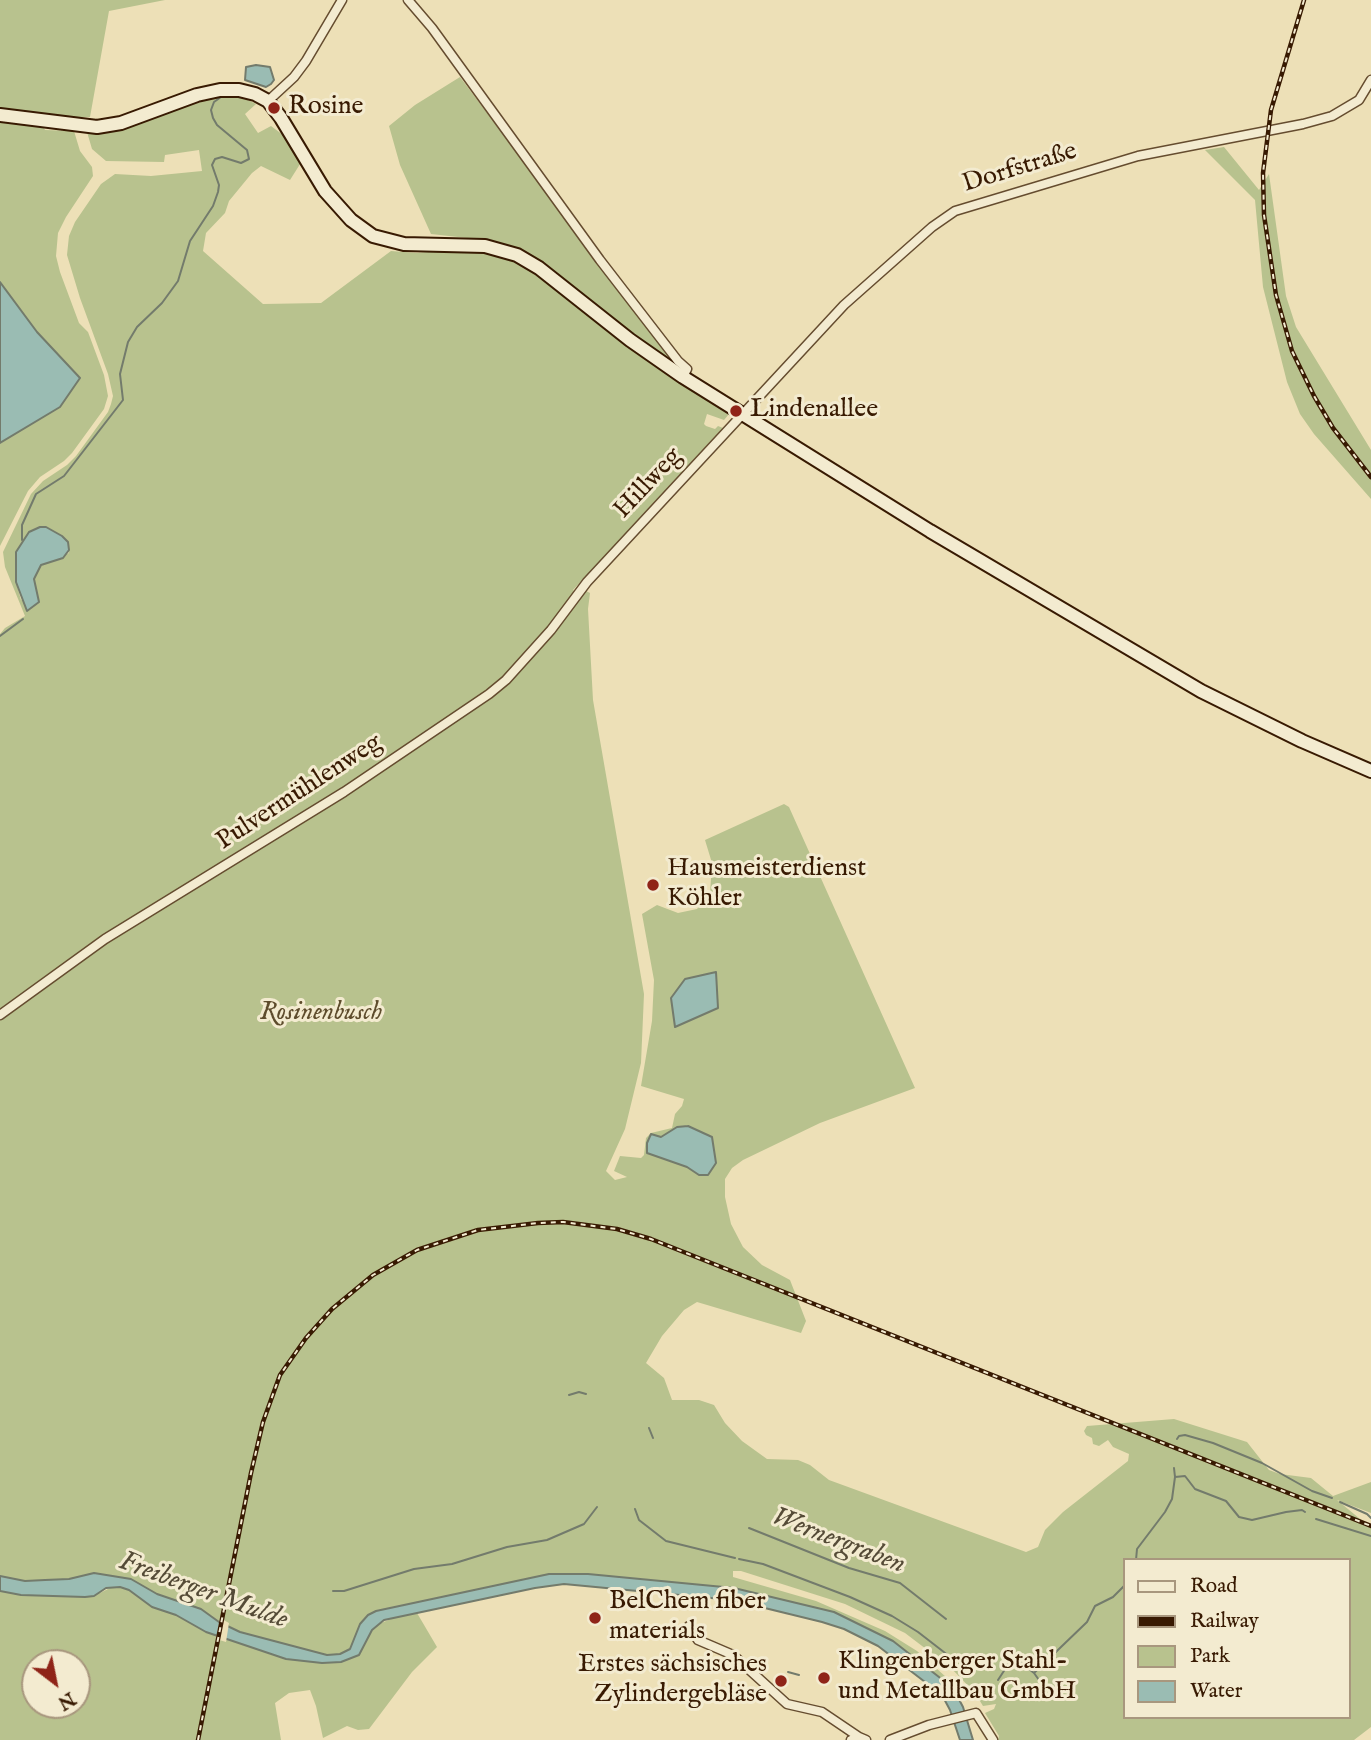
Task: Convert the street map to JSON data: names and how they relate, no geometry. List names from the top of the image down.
{
  "streets": {
    "street": ["Dorfstraße", "Hillweg", "Pulvermühlenweg"]
  },
  "crossings": [
    ["Dorfstraße", "Hillweg"],
    ["Hillweg", "Pulvermühlenweg"]
  ],
  "water": ["Wernergraben", "Freiberger Mulde"],
  "parks": ["Rosinenbusch"],
  "places": [
    "Rosine",
    "Lindenallee",
    "Hausmeisterdienst Köhler",
    "BelChem fiber materials",
    "Klingenberger Stahl- und Metallbau GmbH",
    "Erstes sächsisches Zylindergebläse"
  ],
  "legend": [
    "Road",
    "Railway",
    "Park",
    "Water"
  ],
  "north": "bottom right"
}
